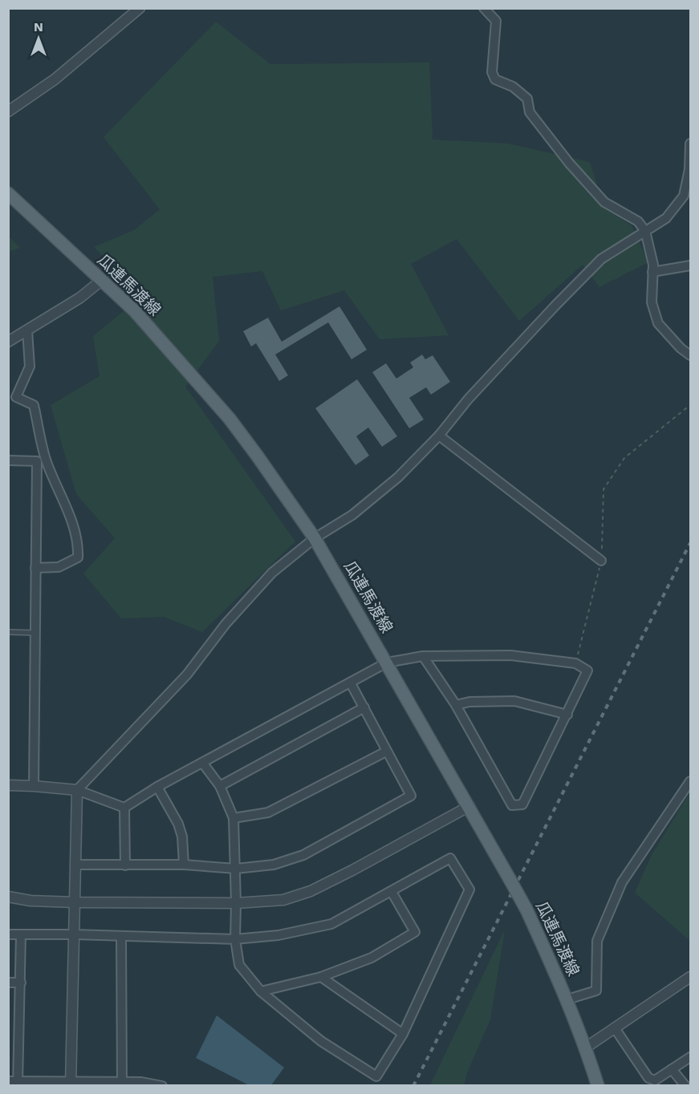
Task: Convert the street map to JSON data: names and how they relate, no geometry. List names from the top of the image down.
{
  "streets": {
    "main road": ["瓜連馬渡線"]
  },
  "north": "top"
}
